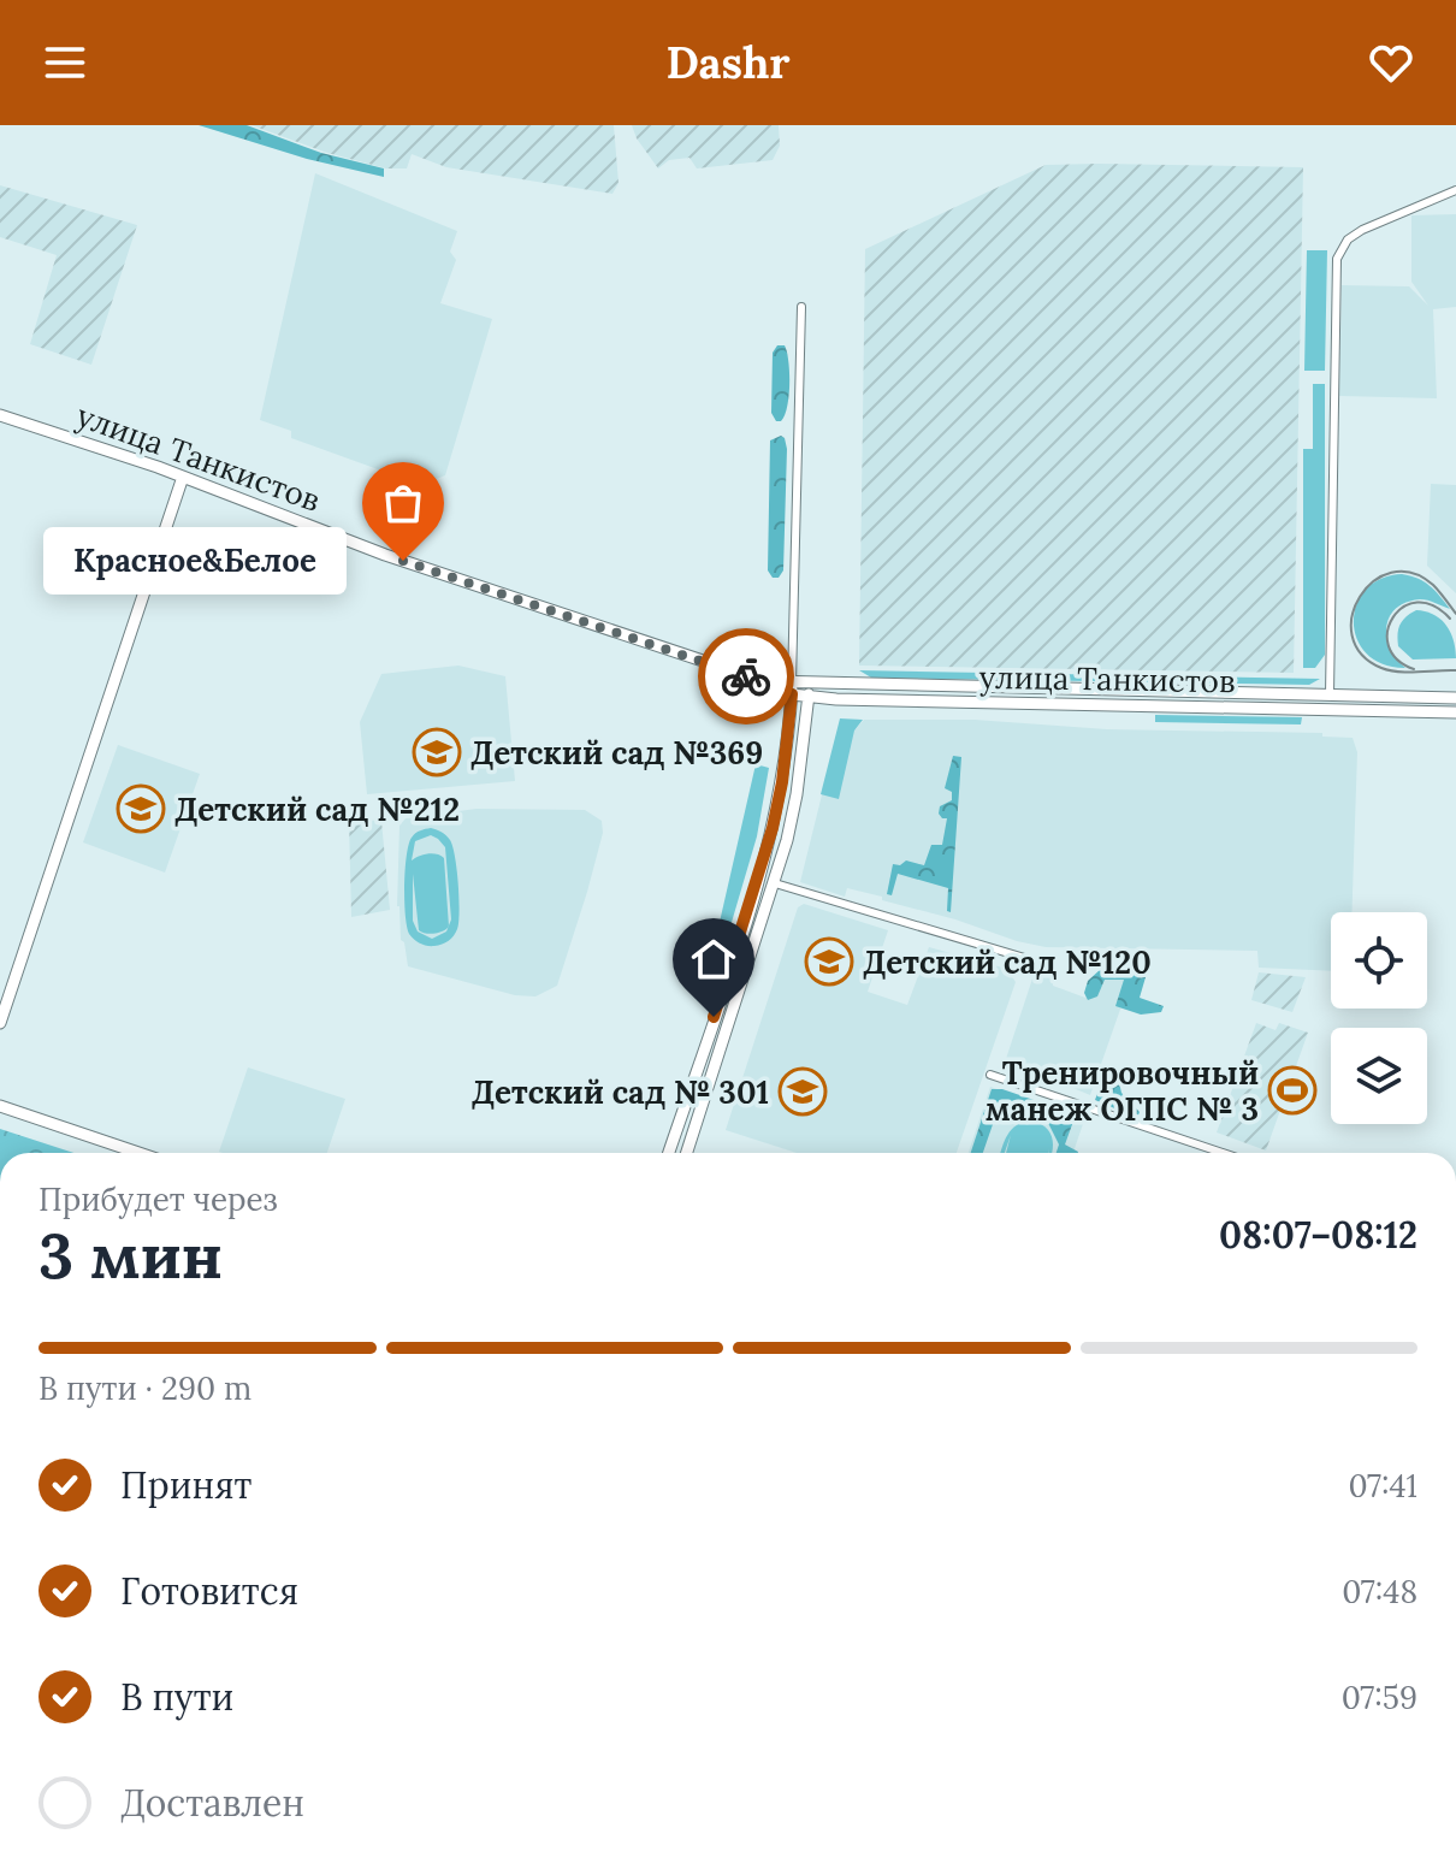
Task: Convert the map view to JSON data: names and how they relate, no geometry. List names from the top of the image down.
{
  "streets": {
    "main road": ["улица Танкистов"]
  },
  "places": {
    "other": ["Красное&Белое"],
    "school or university": [
      "Детский сад №369",
      "Детский сад №212",
      "Детский сад №120",
      "Детский сад № 301"
    ],
    "sports": ["Тренировочный манеж ОГПС № 3"]
  },
  "page": {
    "header": "Dashr",
    "bubble": "Красное&Белое",
    "heading": ["3 мин", "Прибудет через", "08:07–08:12"],
    "bar": "В пути · 290 m",
    "list": [
      ["Принят", "07:41"],
      ["Готовится", "07:48"],
      ["В пути", "07:59"],
      "Доставлен"
    ]
  }
}
